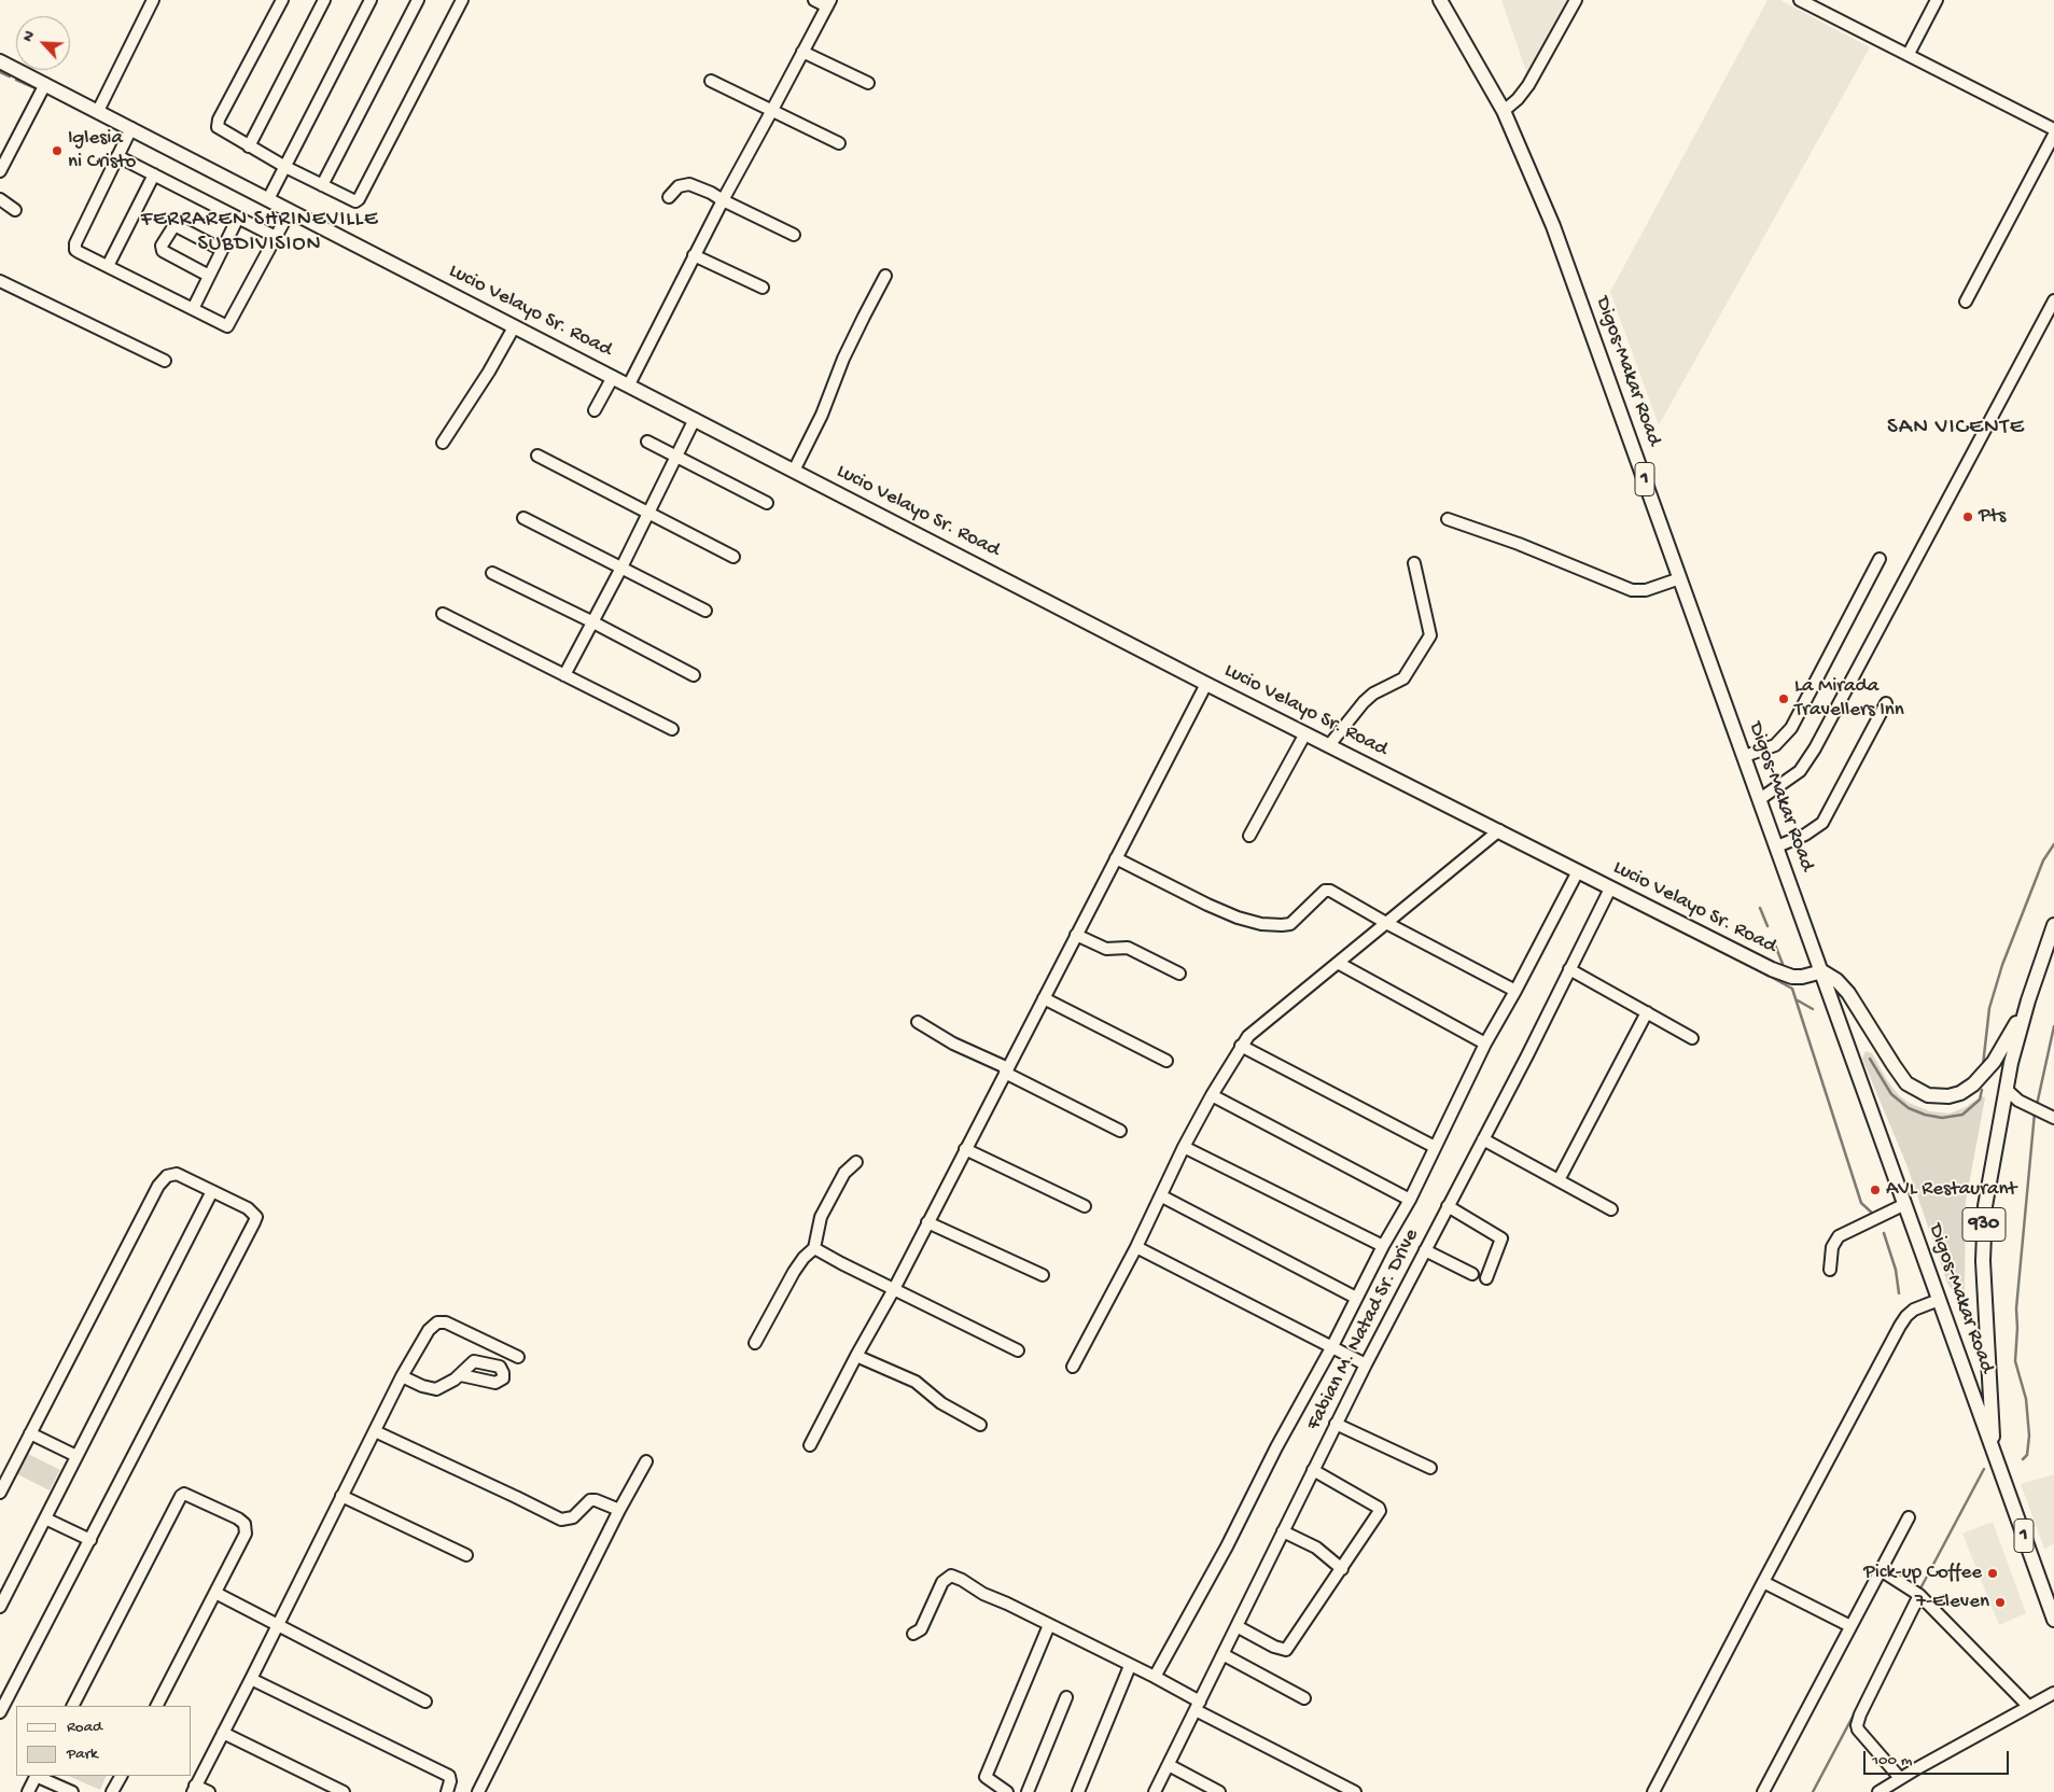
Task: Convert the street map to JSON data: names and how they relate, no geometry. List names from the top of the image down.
{
  "streets": {
    "main road": [
      "Lucio Velayo Sr. Road",
      "Digos-Makar Road",
      "1",
      "930"
    ],
    "street": ["Fabian M. Natad Sr. Drive"]
  },
  "crossings": [
    ["Lucio Velayo Sr. Road", "Digos-Makar Road"],
    ["Lucio Velayo Sr. Road", "930"],
    ["Lucio Velayo Sr. Road", "Fabian M. Natad Sr. Drive"],
    ["Digos-Makar Road", "930"]
  ],
  "districts": ["FERRAREN SHRINEVILLE SUBDIVISION", "SAN VICENTE"],
  "places": [
    "Iglesia ni Cristo",
    "Pts",
    "La Mirada Travellers Inn",
    "AVL Restaurant",
    "Pick-up Coffee",
    "7-Eleven"
  ],
  "legend": ["Road", "Park"],
  "scale_bar": "100 m",
  "north": "top left"
}
